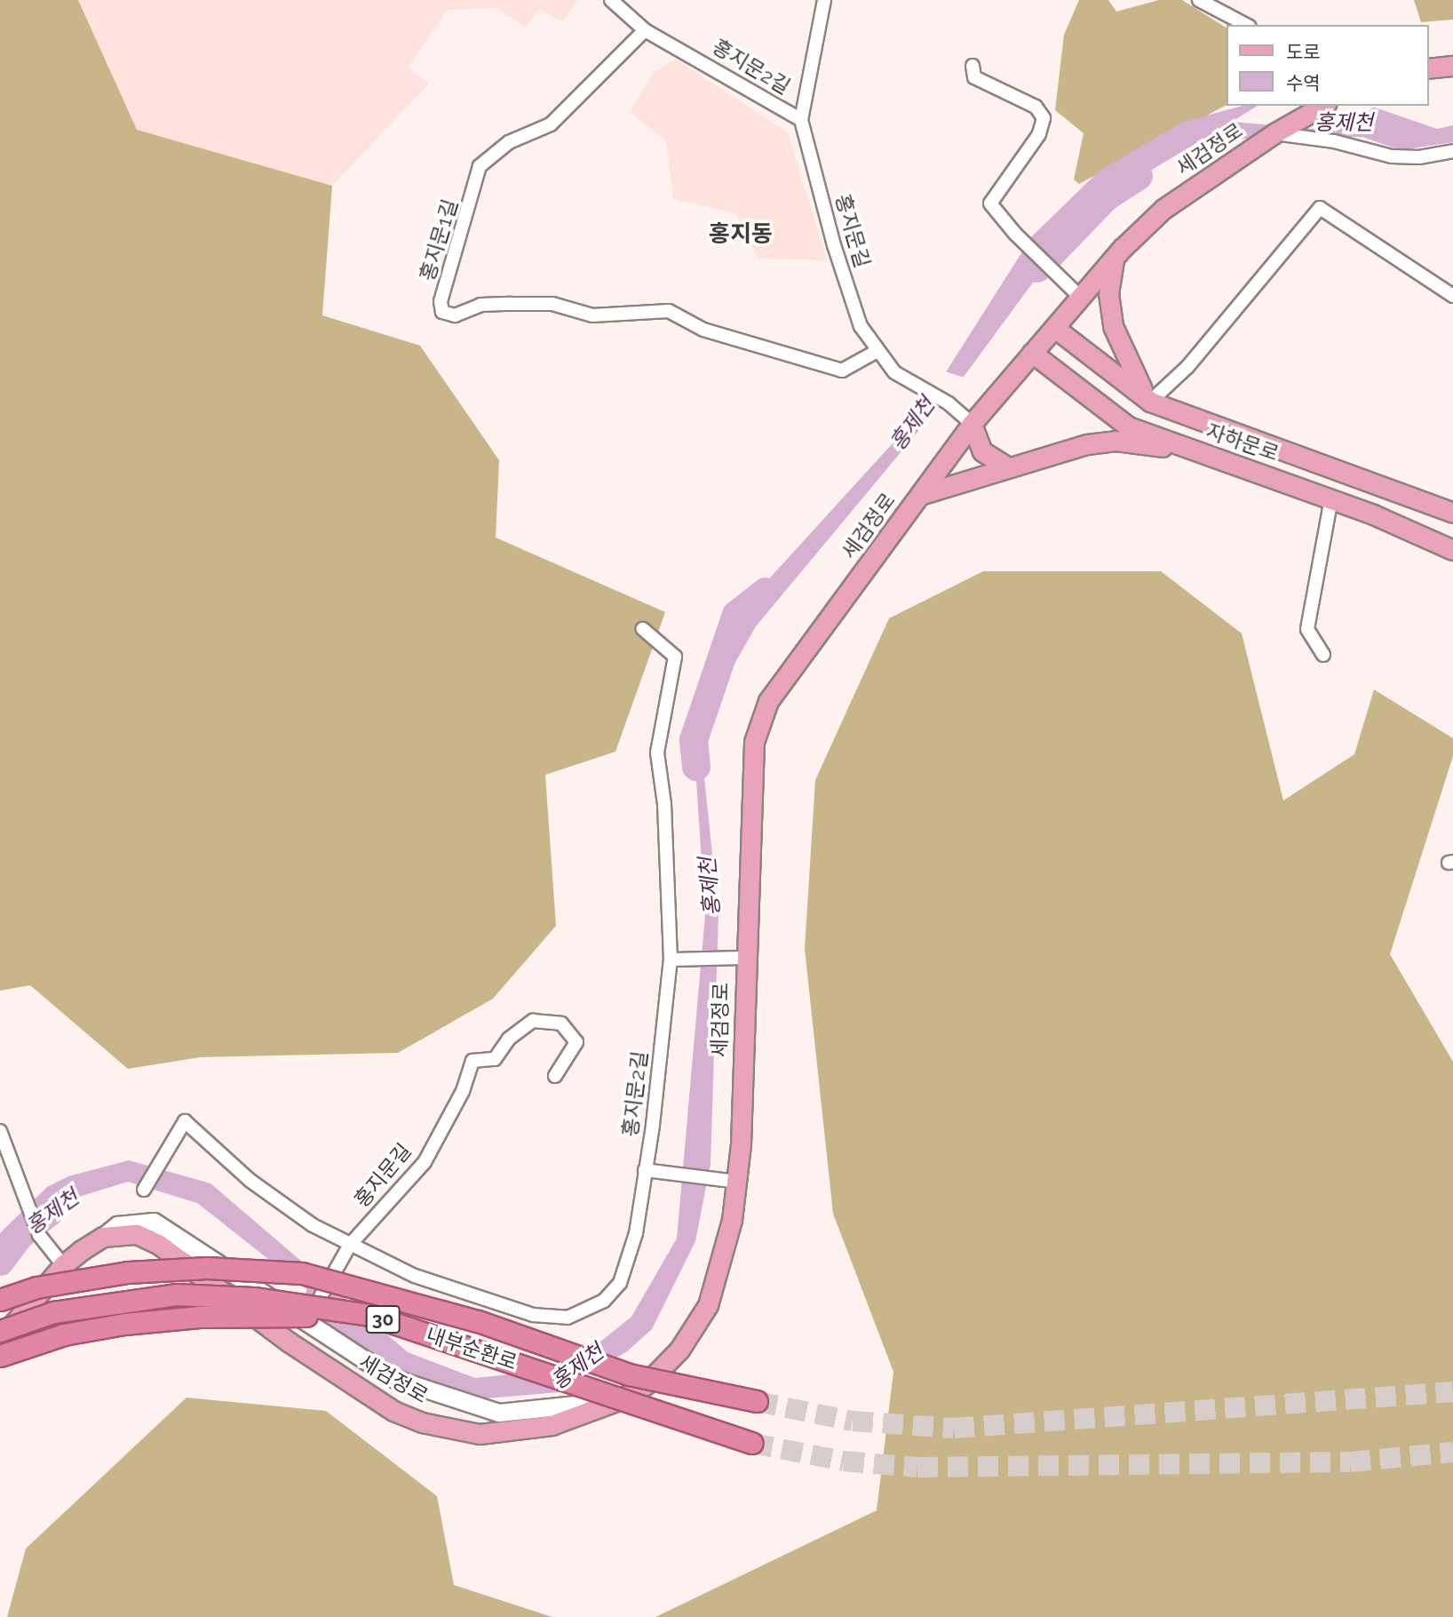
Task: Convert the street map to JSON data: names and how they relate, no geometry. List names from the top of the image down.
{
  "streets": {
    "highway": ["30", "내부순환로"],
    "main road": ["세검정로", "자하문로"],
    "street": ["홍지문2길", "홍지문길", "홍지문1길"]
  },
  "crossings": [
    ["홍지문2길", "홍지문길"],
    ["홍지문2길", "홍지문1길"],
    ["세검정로", "홍지문길"],
    ["세검정로", "자하문로"],
    ["홍지문길", "홍지문1길"]
  ],
  "districts": ["홍지동"],
  "water": ["홍제천"],
  "legend": ["도로", "수역"]
}
